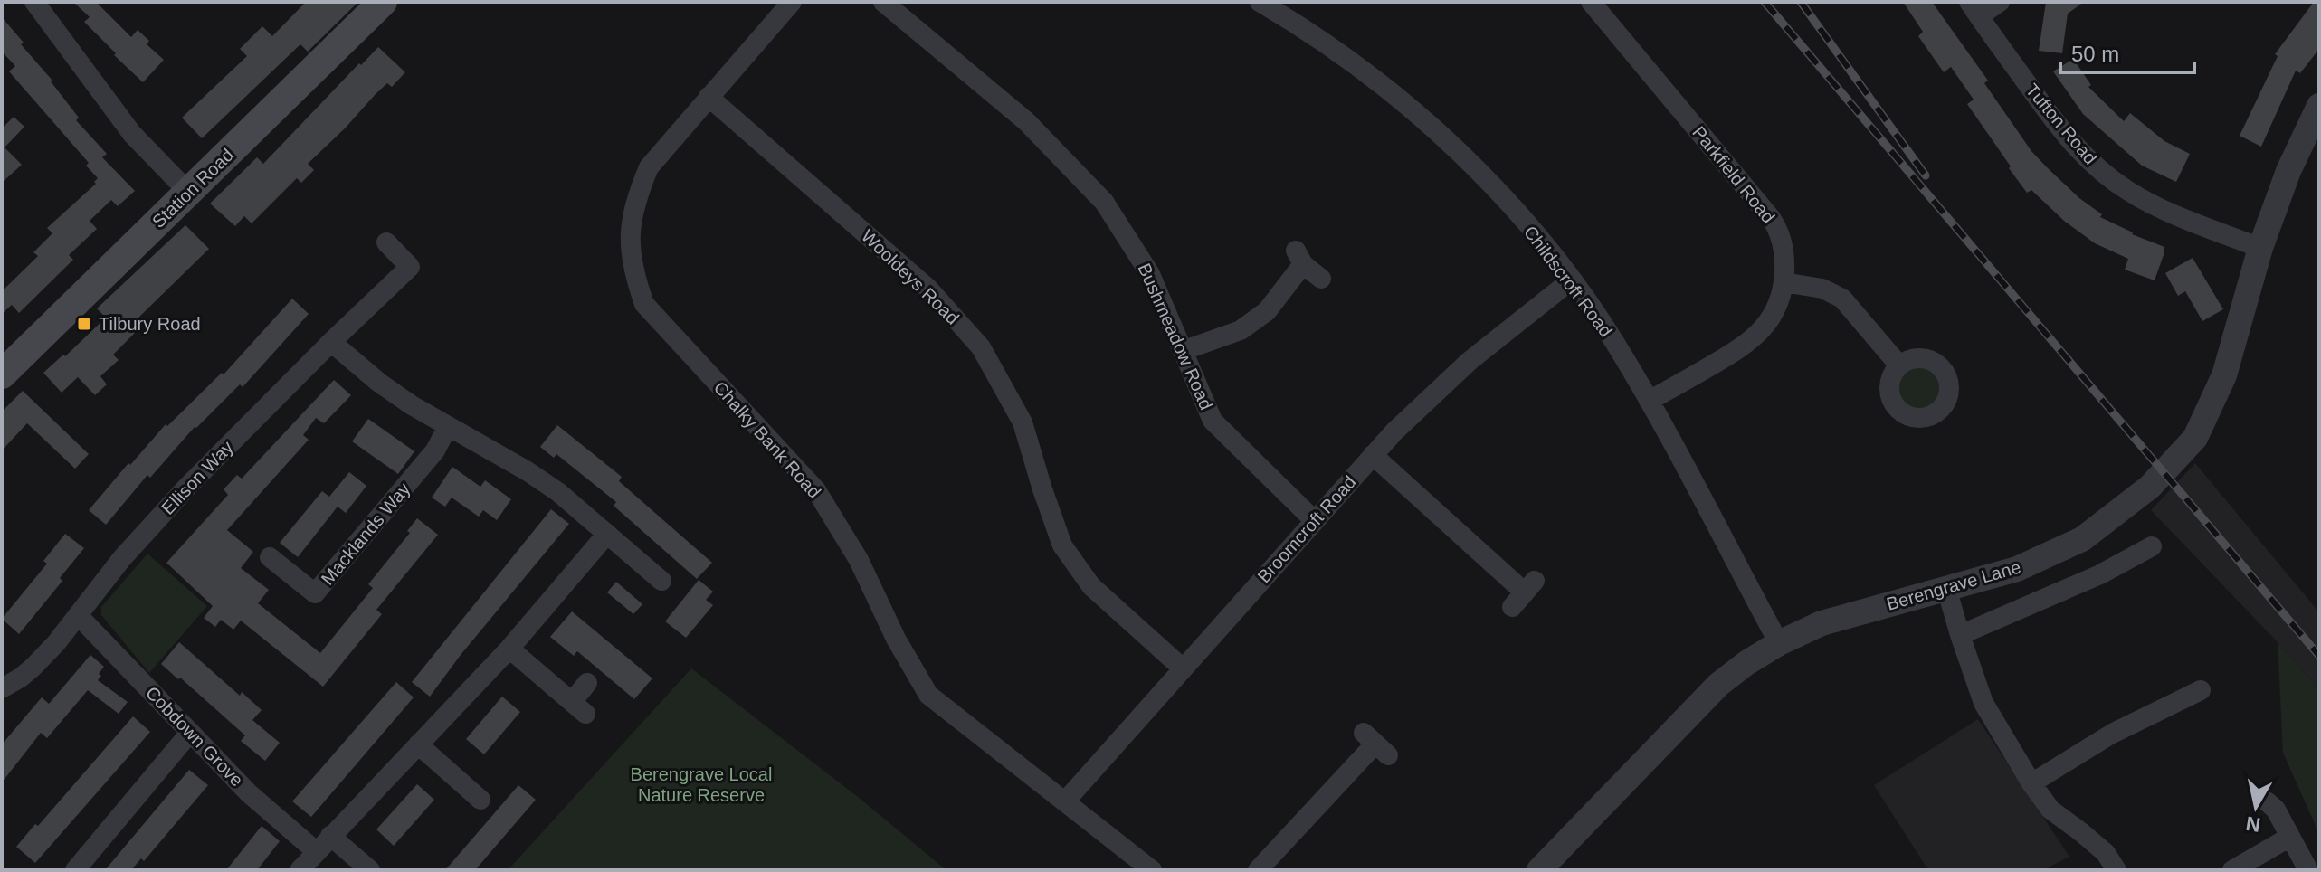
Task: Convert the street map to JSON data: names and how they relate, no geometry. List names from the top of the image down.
{
  "streets": {
    "main road": ["Station Road"],
    "street": [
      "Tufton Road",
      "Parkfield Road",
      "Wooldeys Road",
      "Childscroft Road",
      "Bushmeadow Road",
      "Chalky Bank Road",
      "Ellison Way",
      "Broomcroft Road",
      "Macklands Way",
      "Berengrave Lane",
      "Cobdown Grove"
    ]
  },
  "crossings": [
    ["Tufton Road", "Berengrave Lane"],
    ["Parkfield Road", "Childscroft Road"],
    ["Wooldeys Road", "Chalky Bank Road"],
    ["Wooldeys Road", "Broomcroft Road"],
    ["Childscroft Road", "Broomcroft Road"],
    ["Childscroft Road", "Berengrave Lane"],
    ["Bushmeadow Road", "Broomcroft Road"],
    ["Chalky Bank Road", "Broomcroft Road"],
    ["Ellison Way", "Cobdown Grove"]
  ],
  "parks": ["Berengrave Local Nature Reserve"],
  "places": {
    "transit": ["Tilbury Road"]
  },
  "scale_bar": "50 m",
  "north": "bottom"
}
